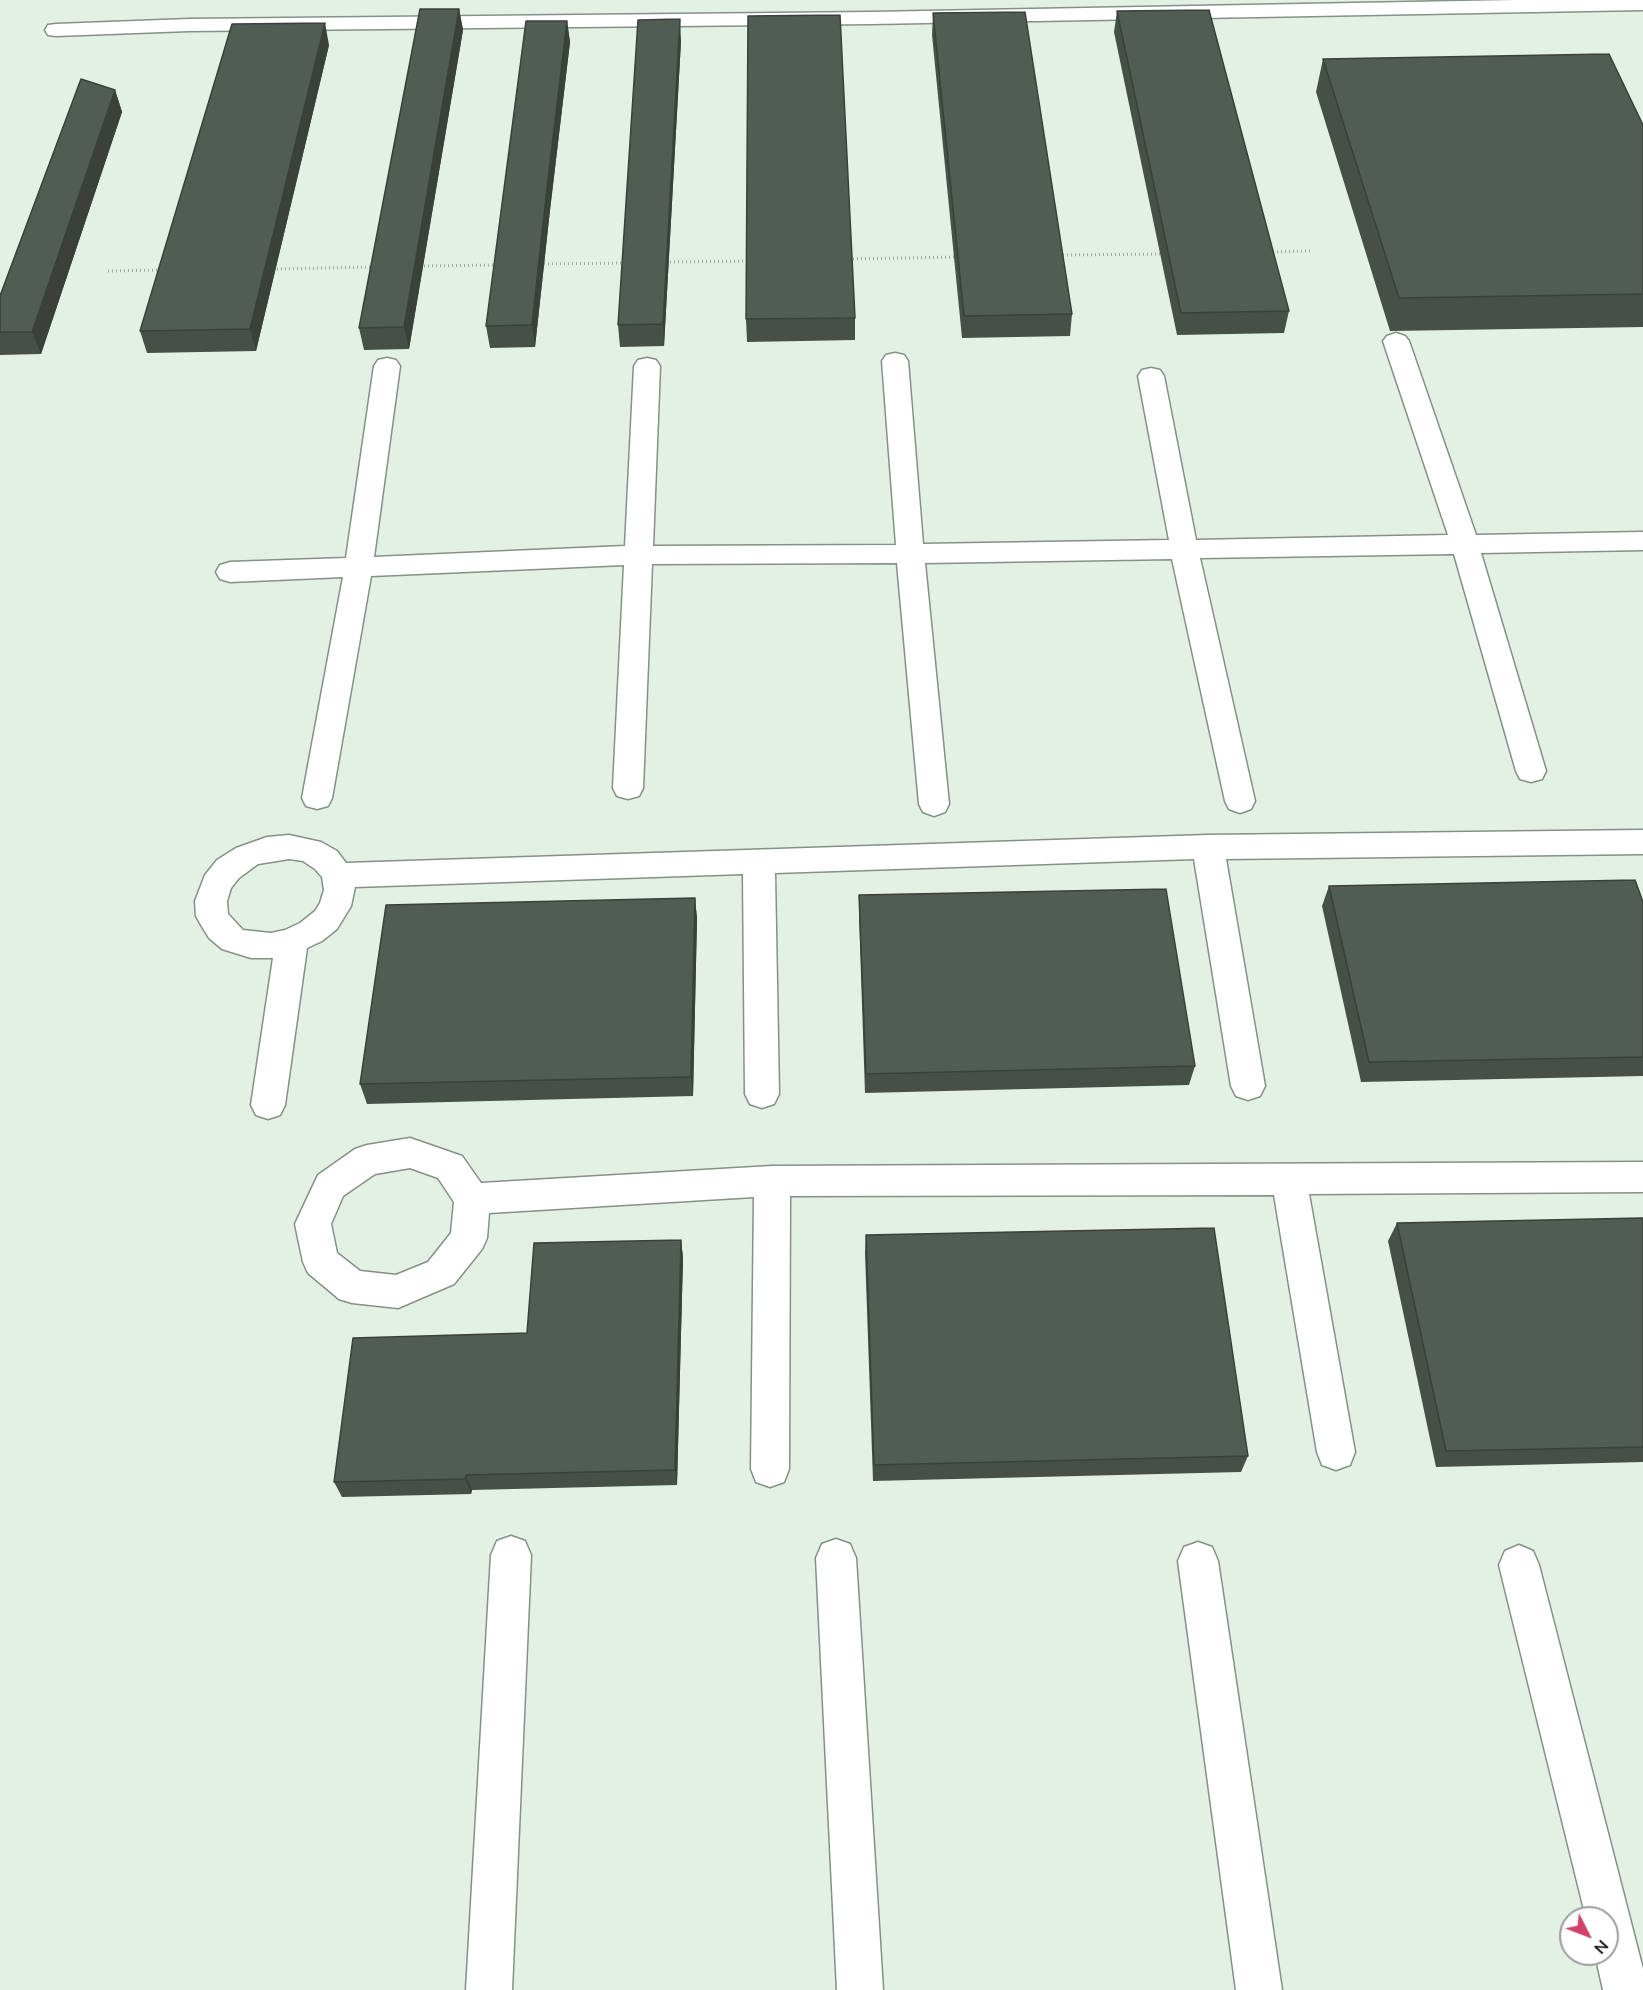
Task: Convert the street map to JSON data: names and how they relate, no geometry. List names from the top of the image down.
{
  "north": "bottom right"
}
